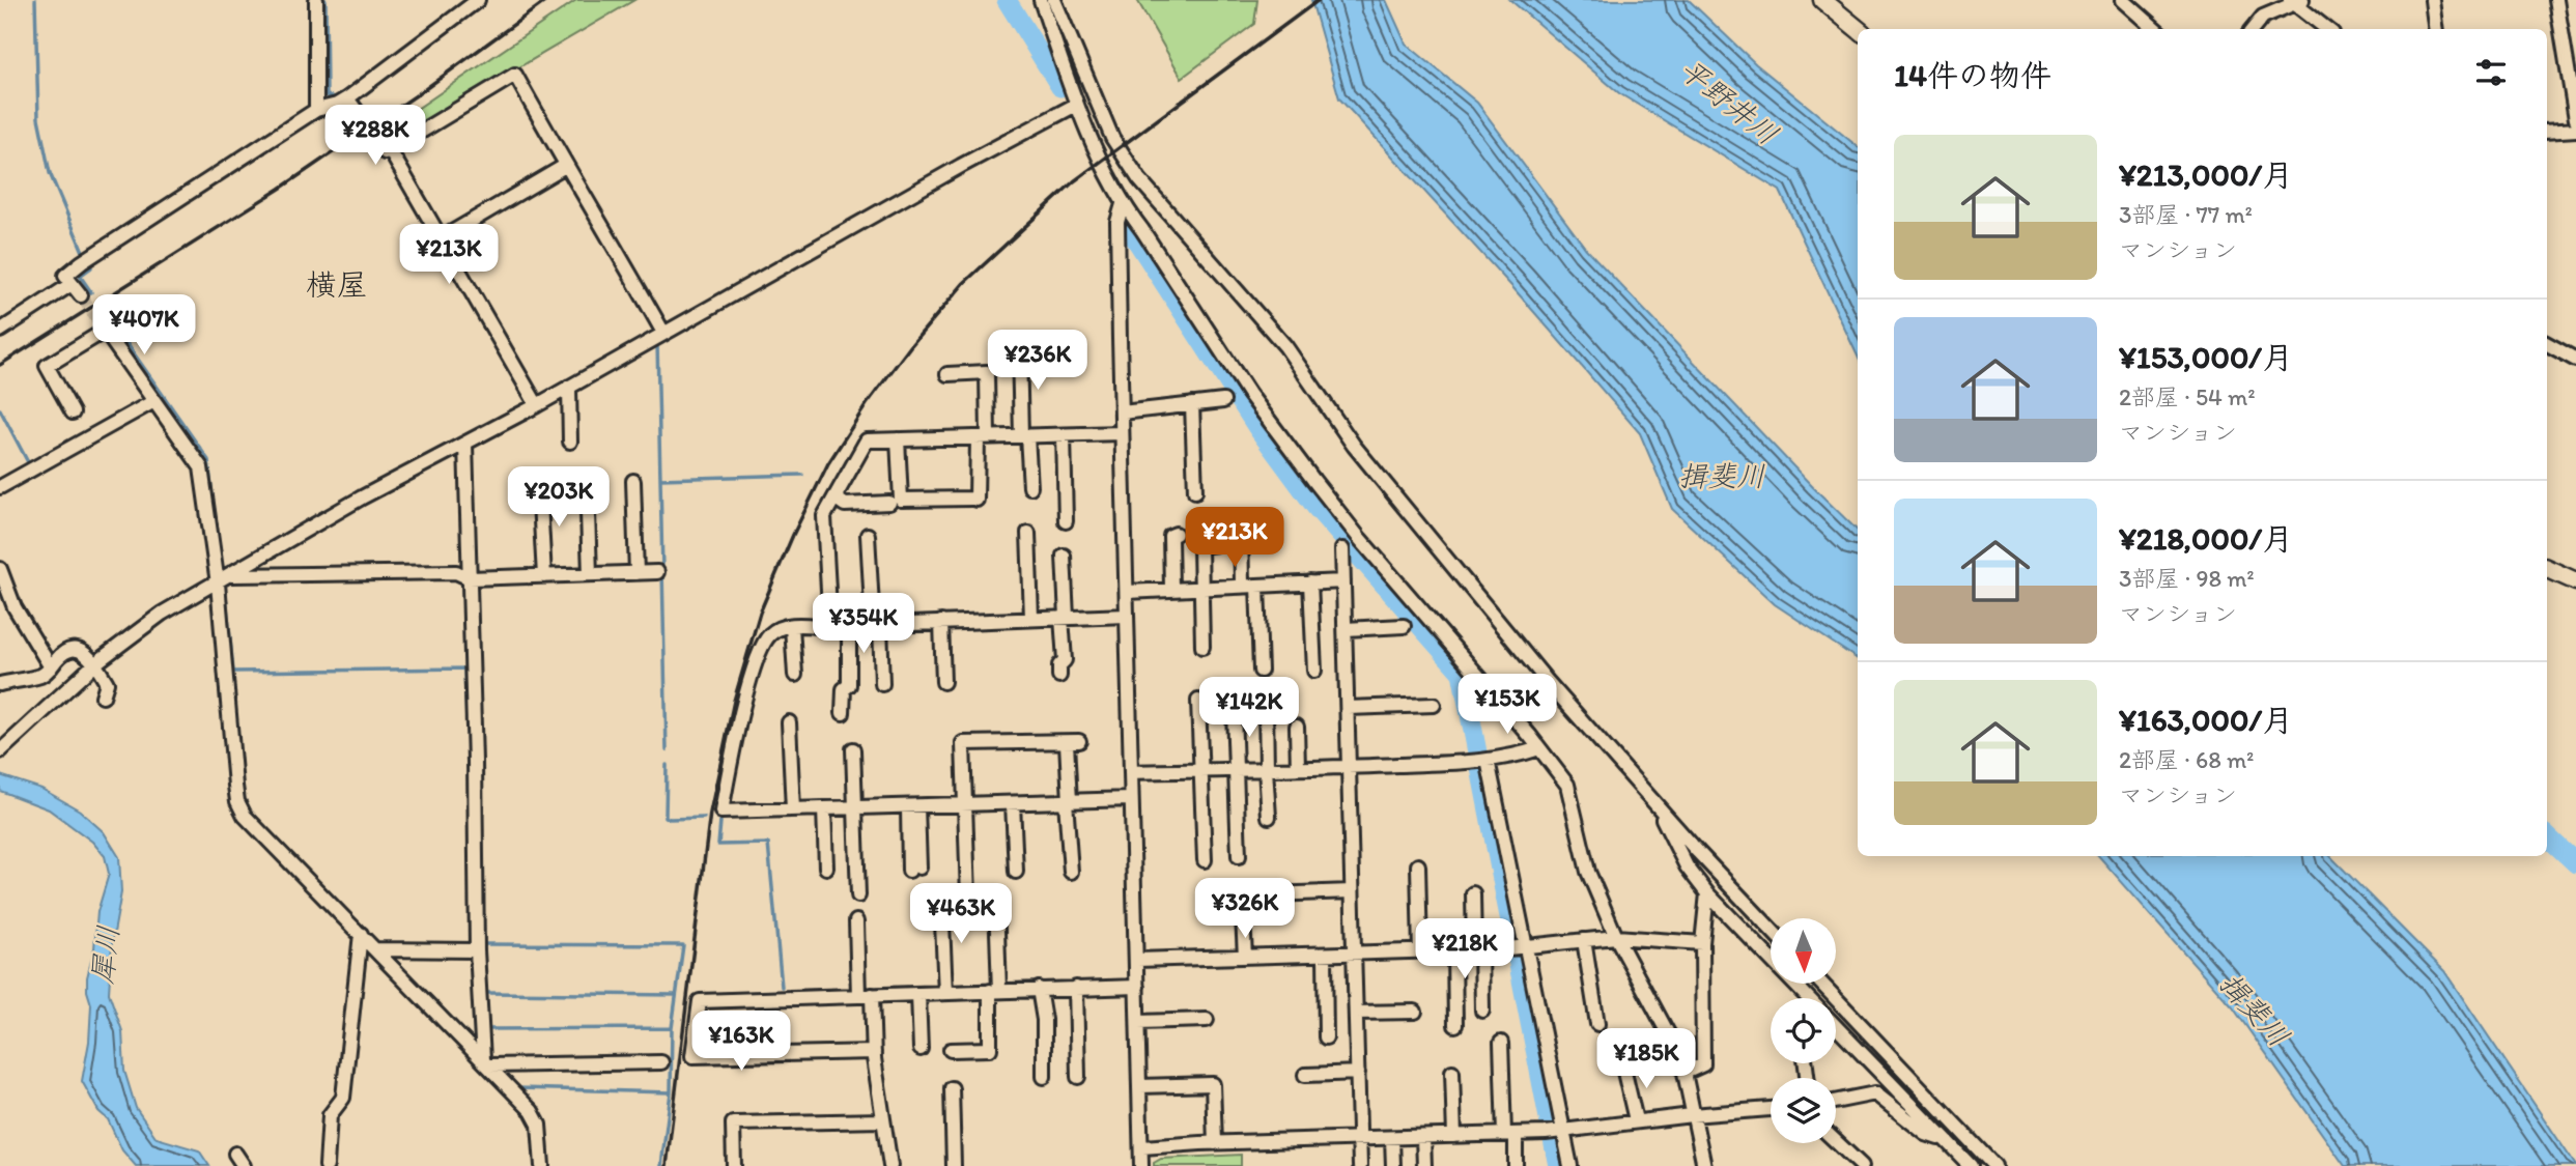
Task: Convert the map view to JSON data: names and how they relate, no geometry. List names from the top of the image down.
{
  "districts": ["横屋"],
  "water": ["平野井川", "揖斐川", "犀川"],
  "north": "bottom",
  "page": {
    "heading": "14件の物件",
    "price": [
      "¥288K",
      "¥213K",
      "¥407K",
      "¥236K",
      "¥203K",
      "¥213K",
      "¥354K",
      "¥153K",
      "¥142K",
      "¥326K",
      "¥463K",
      "¥218K",
      "¥163K",
      "¥185K"
    ],
    "list": [
      {
        "name": "¥213,000/月",
        "note": "3部屋 · 77 m² · マンション"
      },
      {
        "name": "¥153,000/月",
        "note": "2部屋 · 54 m² · マンション"
      },
      {
        "name": "¥218,000/月",
        "note": "3部屋 · 98 m² · マンション"
      },
      {
        "name": "¥163,000/月",
        "note": "2部屋 · 68 m² · マンション"
      }
    ]
  }
}
